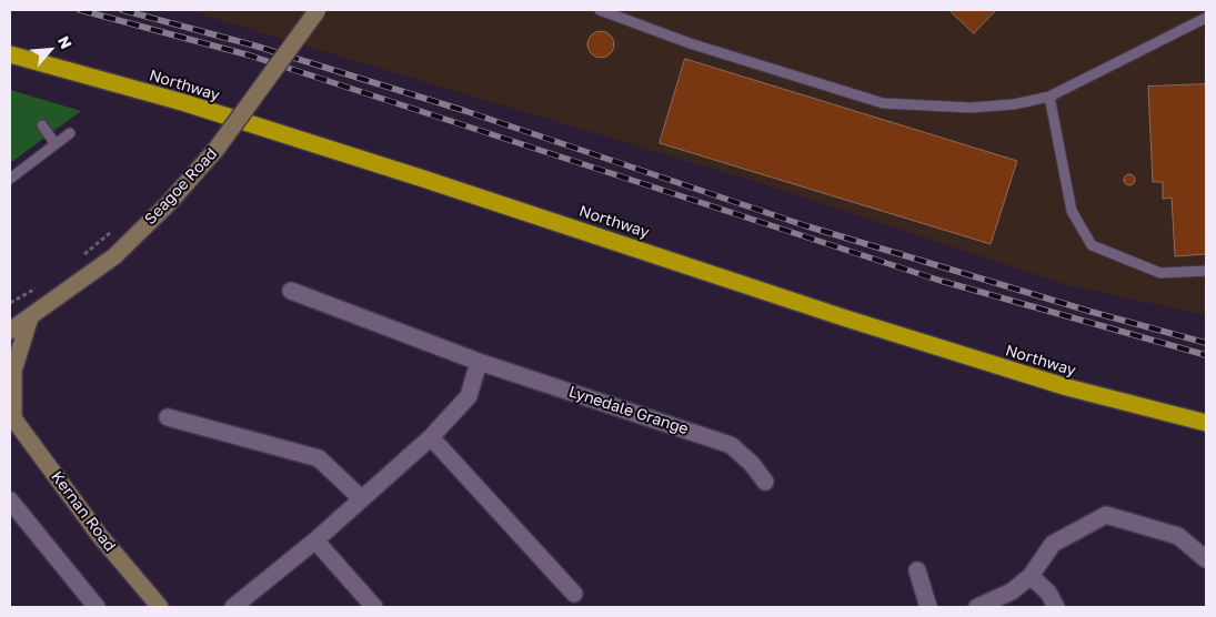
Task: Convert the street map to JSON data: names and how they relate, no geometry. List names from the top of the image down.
{
  "streets": {
    "highway": ["Northway"],
    "main road": ["Seagoe Road", "Kernan Road"],
    "street": ["Lynedale Grange"]
  },
  "north": "top right"
}
